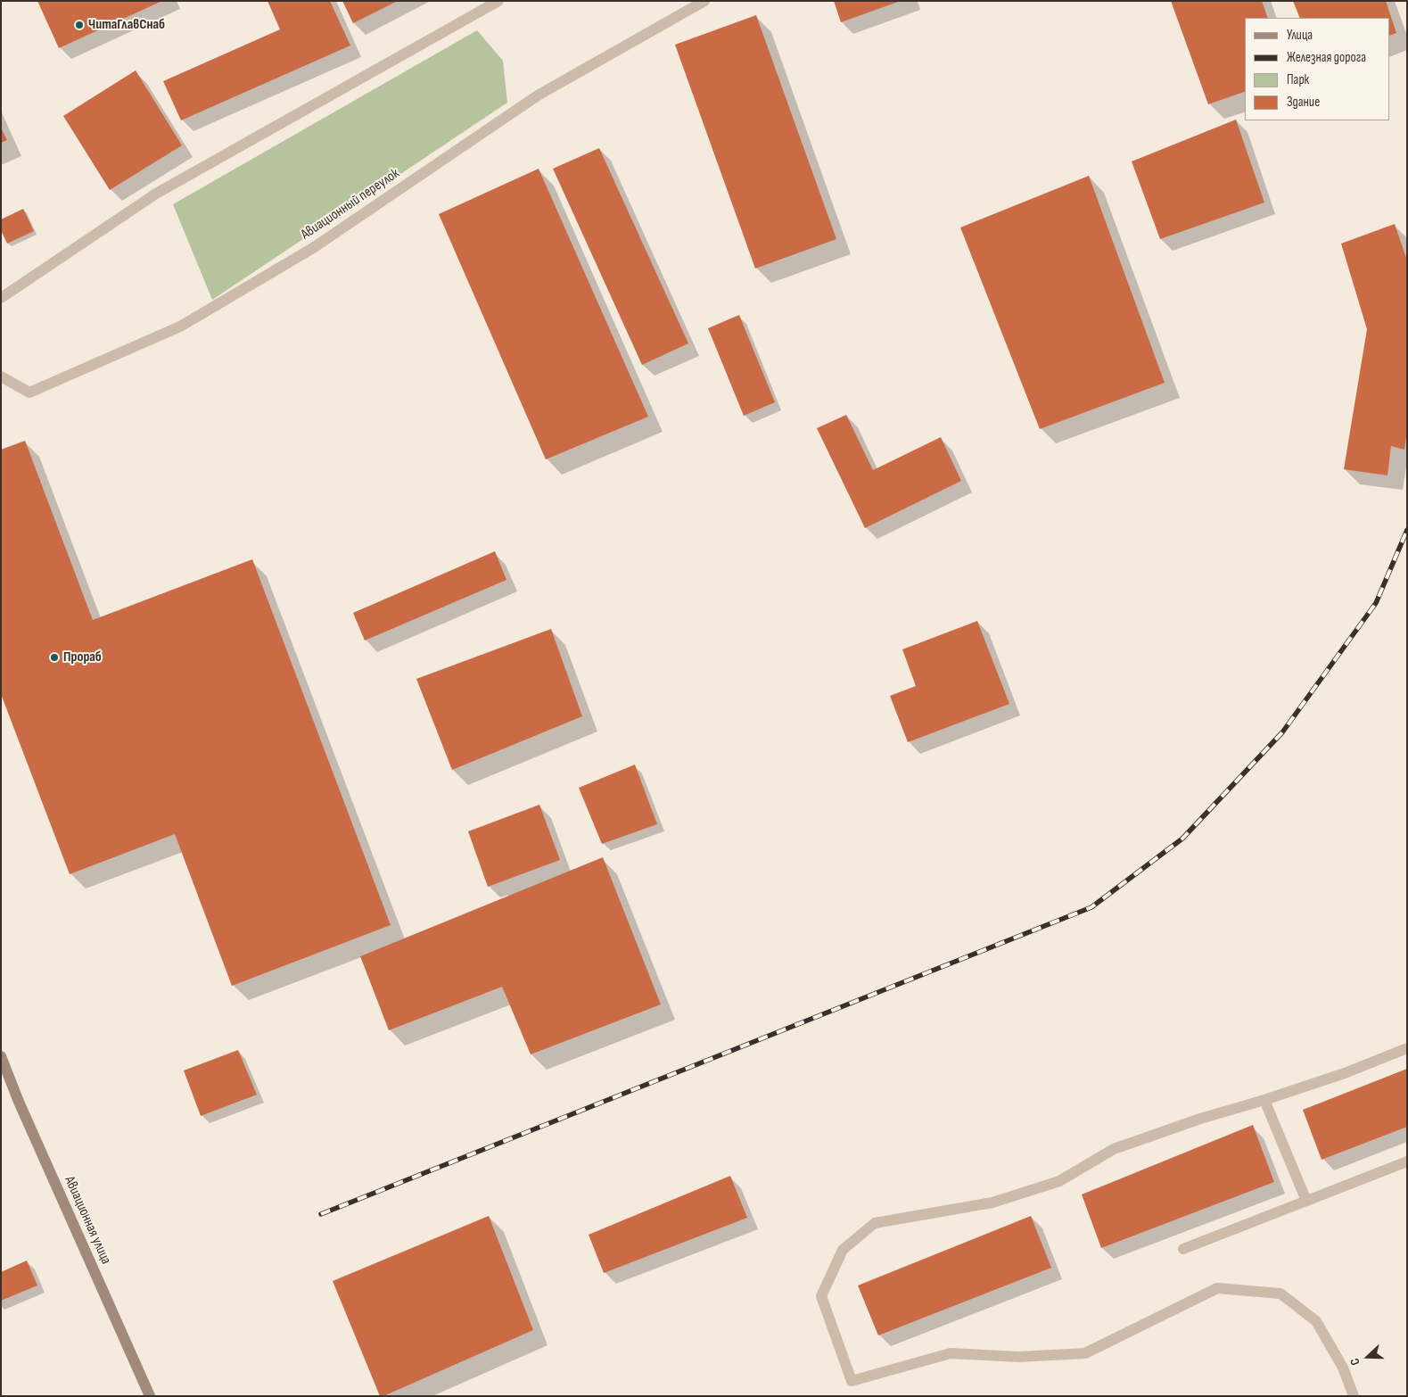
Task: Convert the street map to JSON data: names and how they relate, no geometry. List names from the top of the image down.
{
  "streets": {
    "main road": ["Авиационная улица"],
    "street": ["Авиационный переулок"]
  },
  "places": ["ЧитаГлавСнаб", "Прораб"],
  "legend": [
    "Улица",
    "Железная дорога",
    "Парк",
    "Здание"
  ],
  "north": "left"
}
